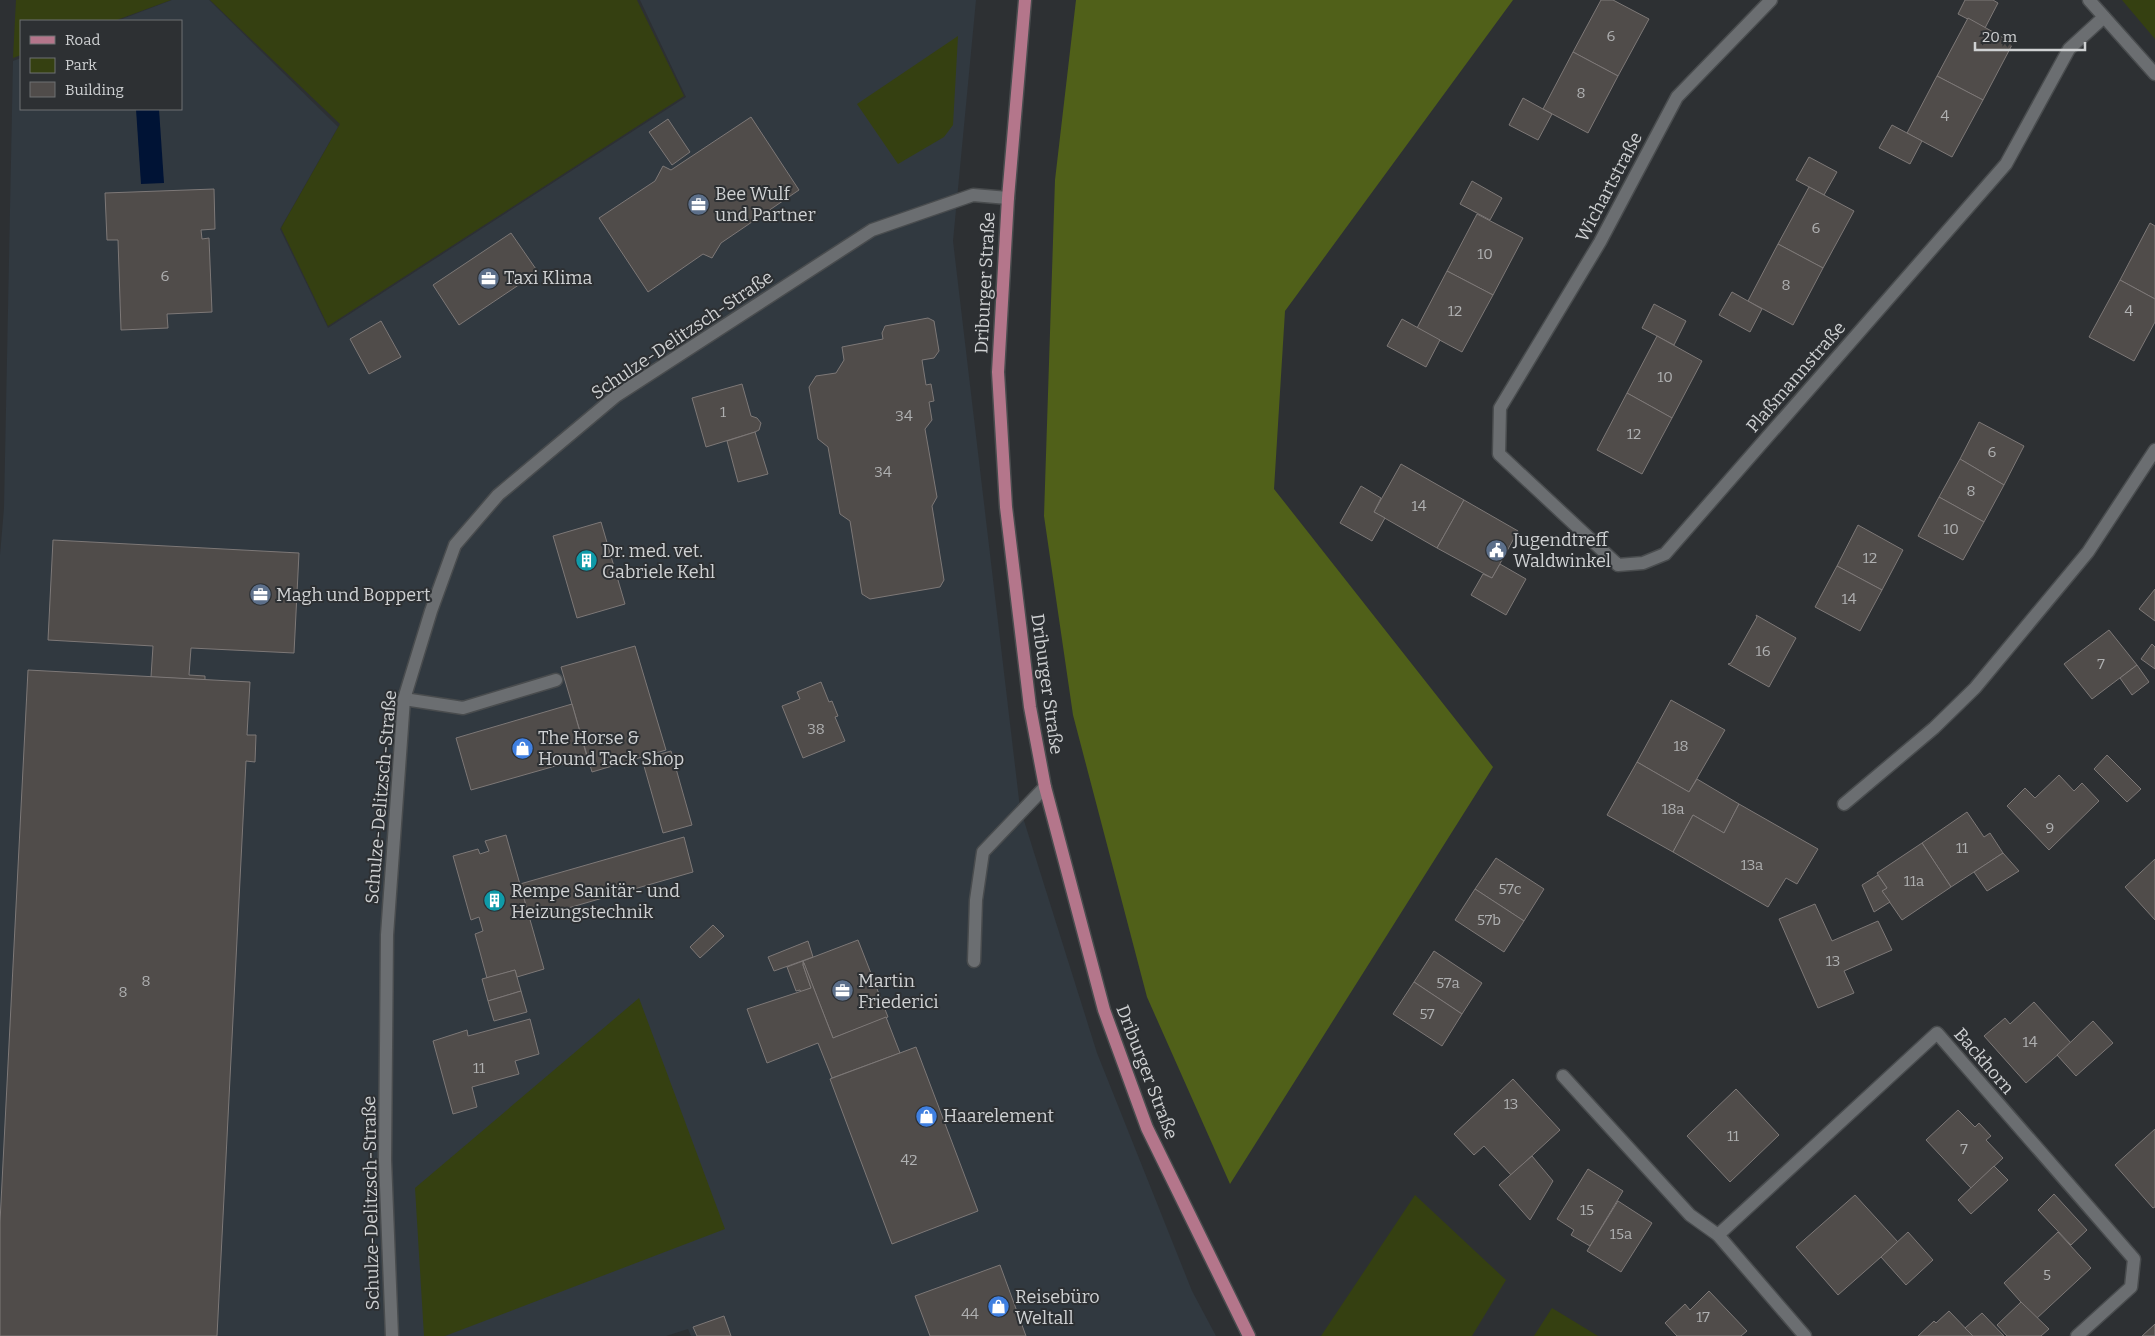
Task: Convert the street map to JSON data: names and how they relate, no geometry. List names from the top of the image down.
{
  "streets": {
    "main road": ["Driburger Straße"],
    "street": [
      "Wichartstraße",
      "Schulze-Delitzsch-Straße",
      "Plaßmannstraße",
      "Backhorn"
    ]
  },
  "crossings": [
    ["Wichartstraße", "Plaßmannstraße"],
    ["Driburger Straße", "Schulze-Delitzsch-Straße"]
  ],
  "places": {
    "office": [
      "Bee Wulf und Partner",
      "Taxi Klima",
      "Magh und Boppert",
      "Martin Friederici"
    ],
    "public building": ["Jugendtreff Waldwinkel"],
    "building": ["Dr. med. vet. Gabriele Kehl", "Rempe Sanitär- und Heizungstechnik"],
    "shop": ["The Horse & Hound Tack Shop", "Haarelement", "Reisebüro Weltall"]
  },
  "house_numbers": [
    "6",
    "8",
    "4",
    "6",
    "10",
    "6",
    "8",
    "12",
    "4",
    "10",
    "1",
    "34",
    "12",
    "6",
    "34",
    "8",
    "14",
    "10",
    "12",
    "14",
    "16",
    "7",
    "38",
    "18",
    "18a",
    "9",
    "11",
    "13a",
    "11a",
    "57c",
    "57b",
    "13",
    "8",
    "57a",
    "8",
    "57",
    "14",
    "11",
    "13",
    "11",
    "7",
    "42",
    "15",
    "15a",
    "5",
    "44",
    "17"
  ],
  "legend": ["Road", "Park", "Building"],
  "scale_bar": "20 m"
}
